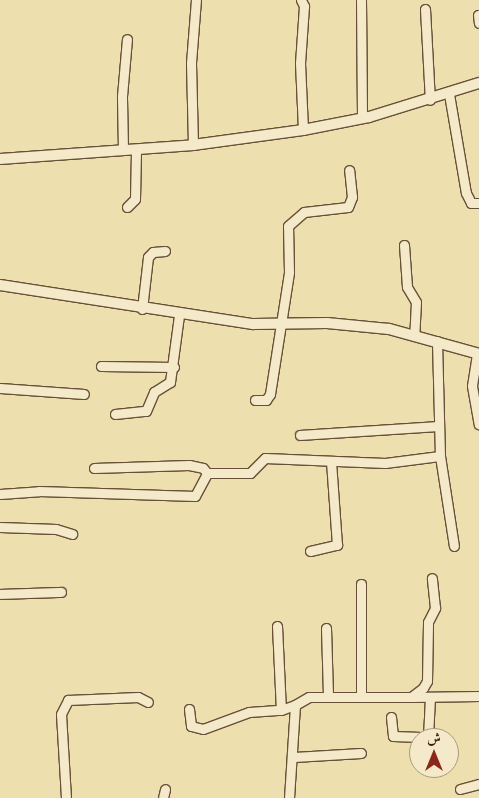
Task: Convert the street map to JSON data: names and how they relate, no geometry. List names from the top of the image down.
{
  "north": "top"
}
